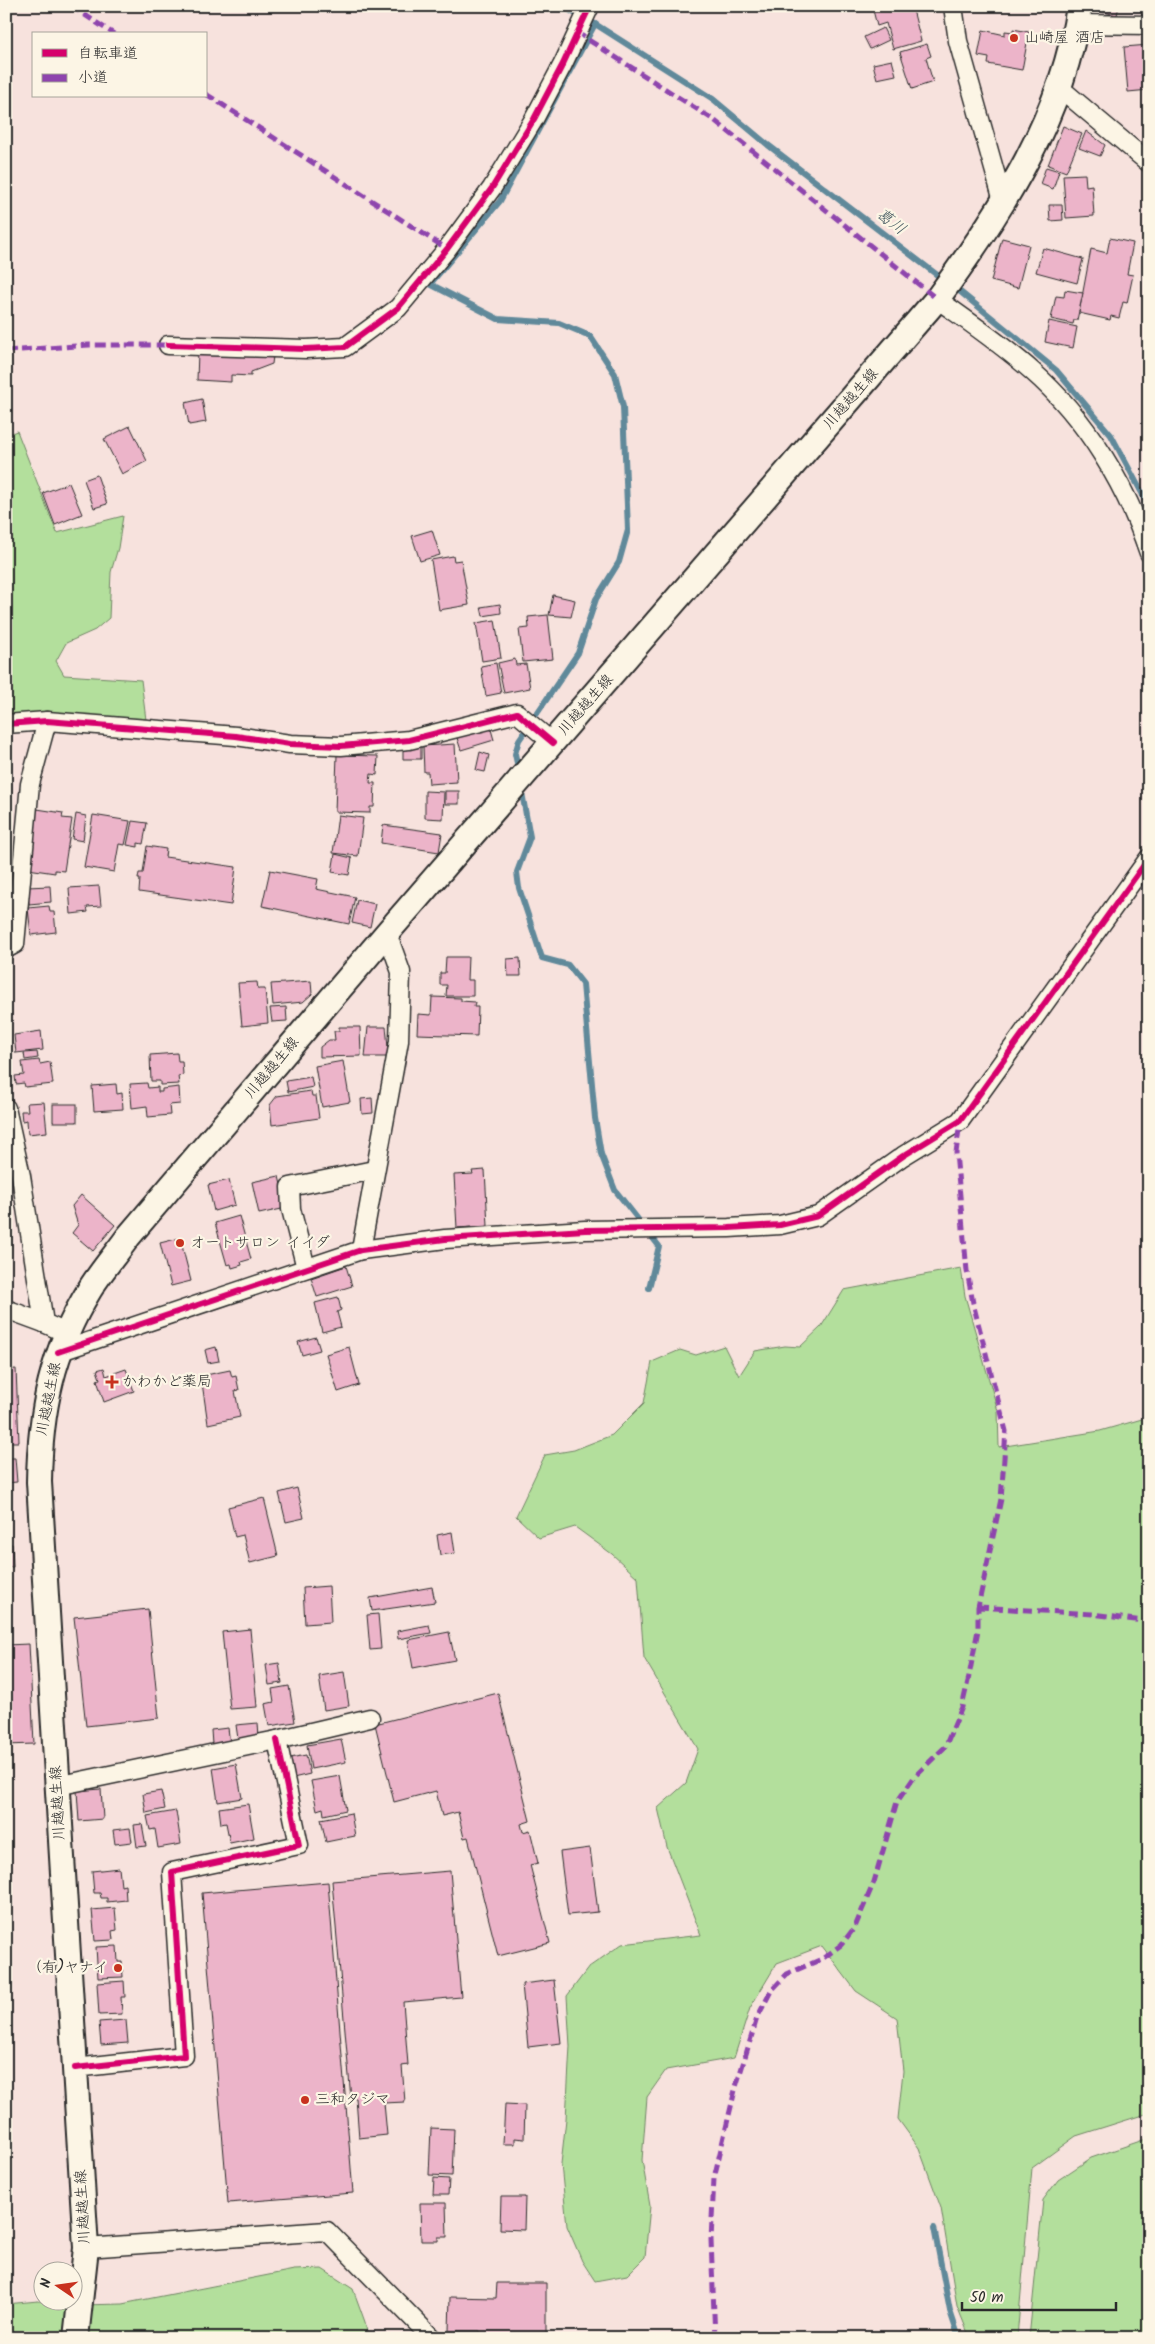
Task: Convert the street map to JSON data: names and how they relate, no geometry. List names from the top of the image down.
{
  "streets": {
    "main road": ["川越越生線"]
  },
  "water": ["葛川"],
  "places": {
    "other": [
      "山崎屋 酒店",
      "オートサロン イイダ",
      "（有)ヤナイ",
      "三和タジマ"
    ],
    "health": ["かわかど薬局"]
  },
  "legend": ["自転車道", "小道"],
  "scale_bar": "50 m",
  "north": "left"
}
